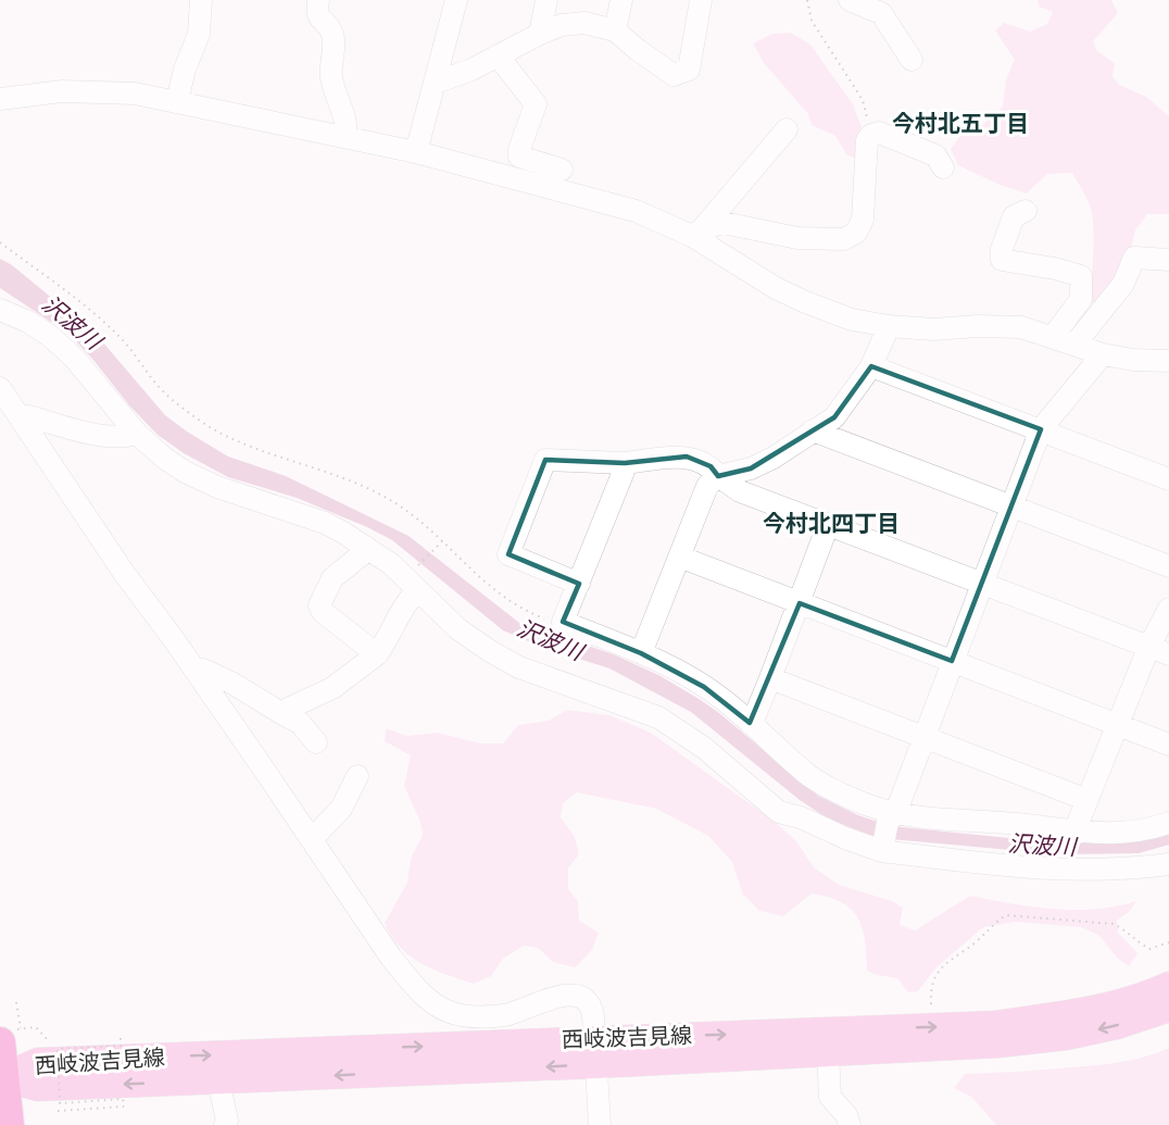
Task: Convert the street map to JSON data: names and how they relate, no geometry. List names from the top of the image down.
{
  "streets": {
    "main road": ["西岐波吉見線"]
  },
  "districts": ["今村北五丁目", "今村北四丁目"],
  "water": ["沢波川"]
}
